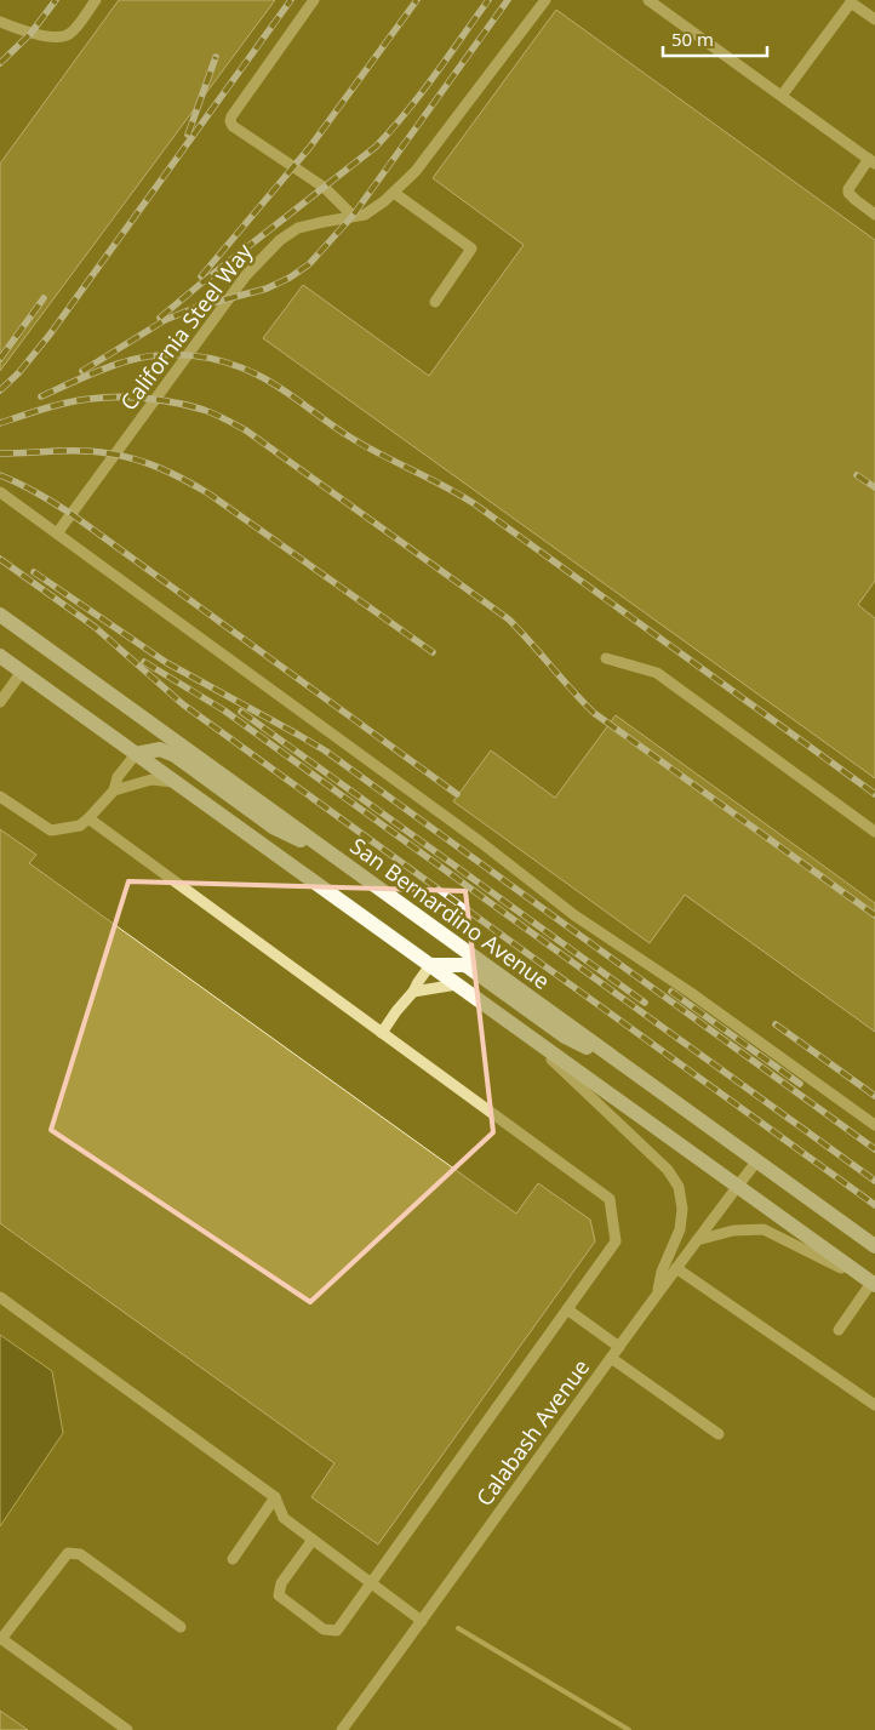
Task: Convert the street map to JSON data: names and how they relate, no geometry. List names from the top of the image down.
{
  "streets": {
    "main road": ["San Bernardino Avenue"],
    "street": ["California Steel Way", "Calabash Avenue"]
  },
  "crossings": [
    ["San Bernardino Avenue", "Calabash Avenue"]
  ],
  "scale_bar": "50 m"
}
